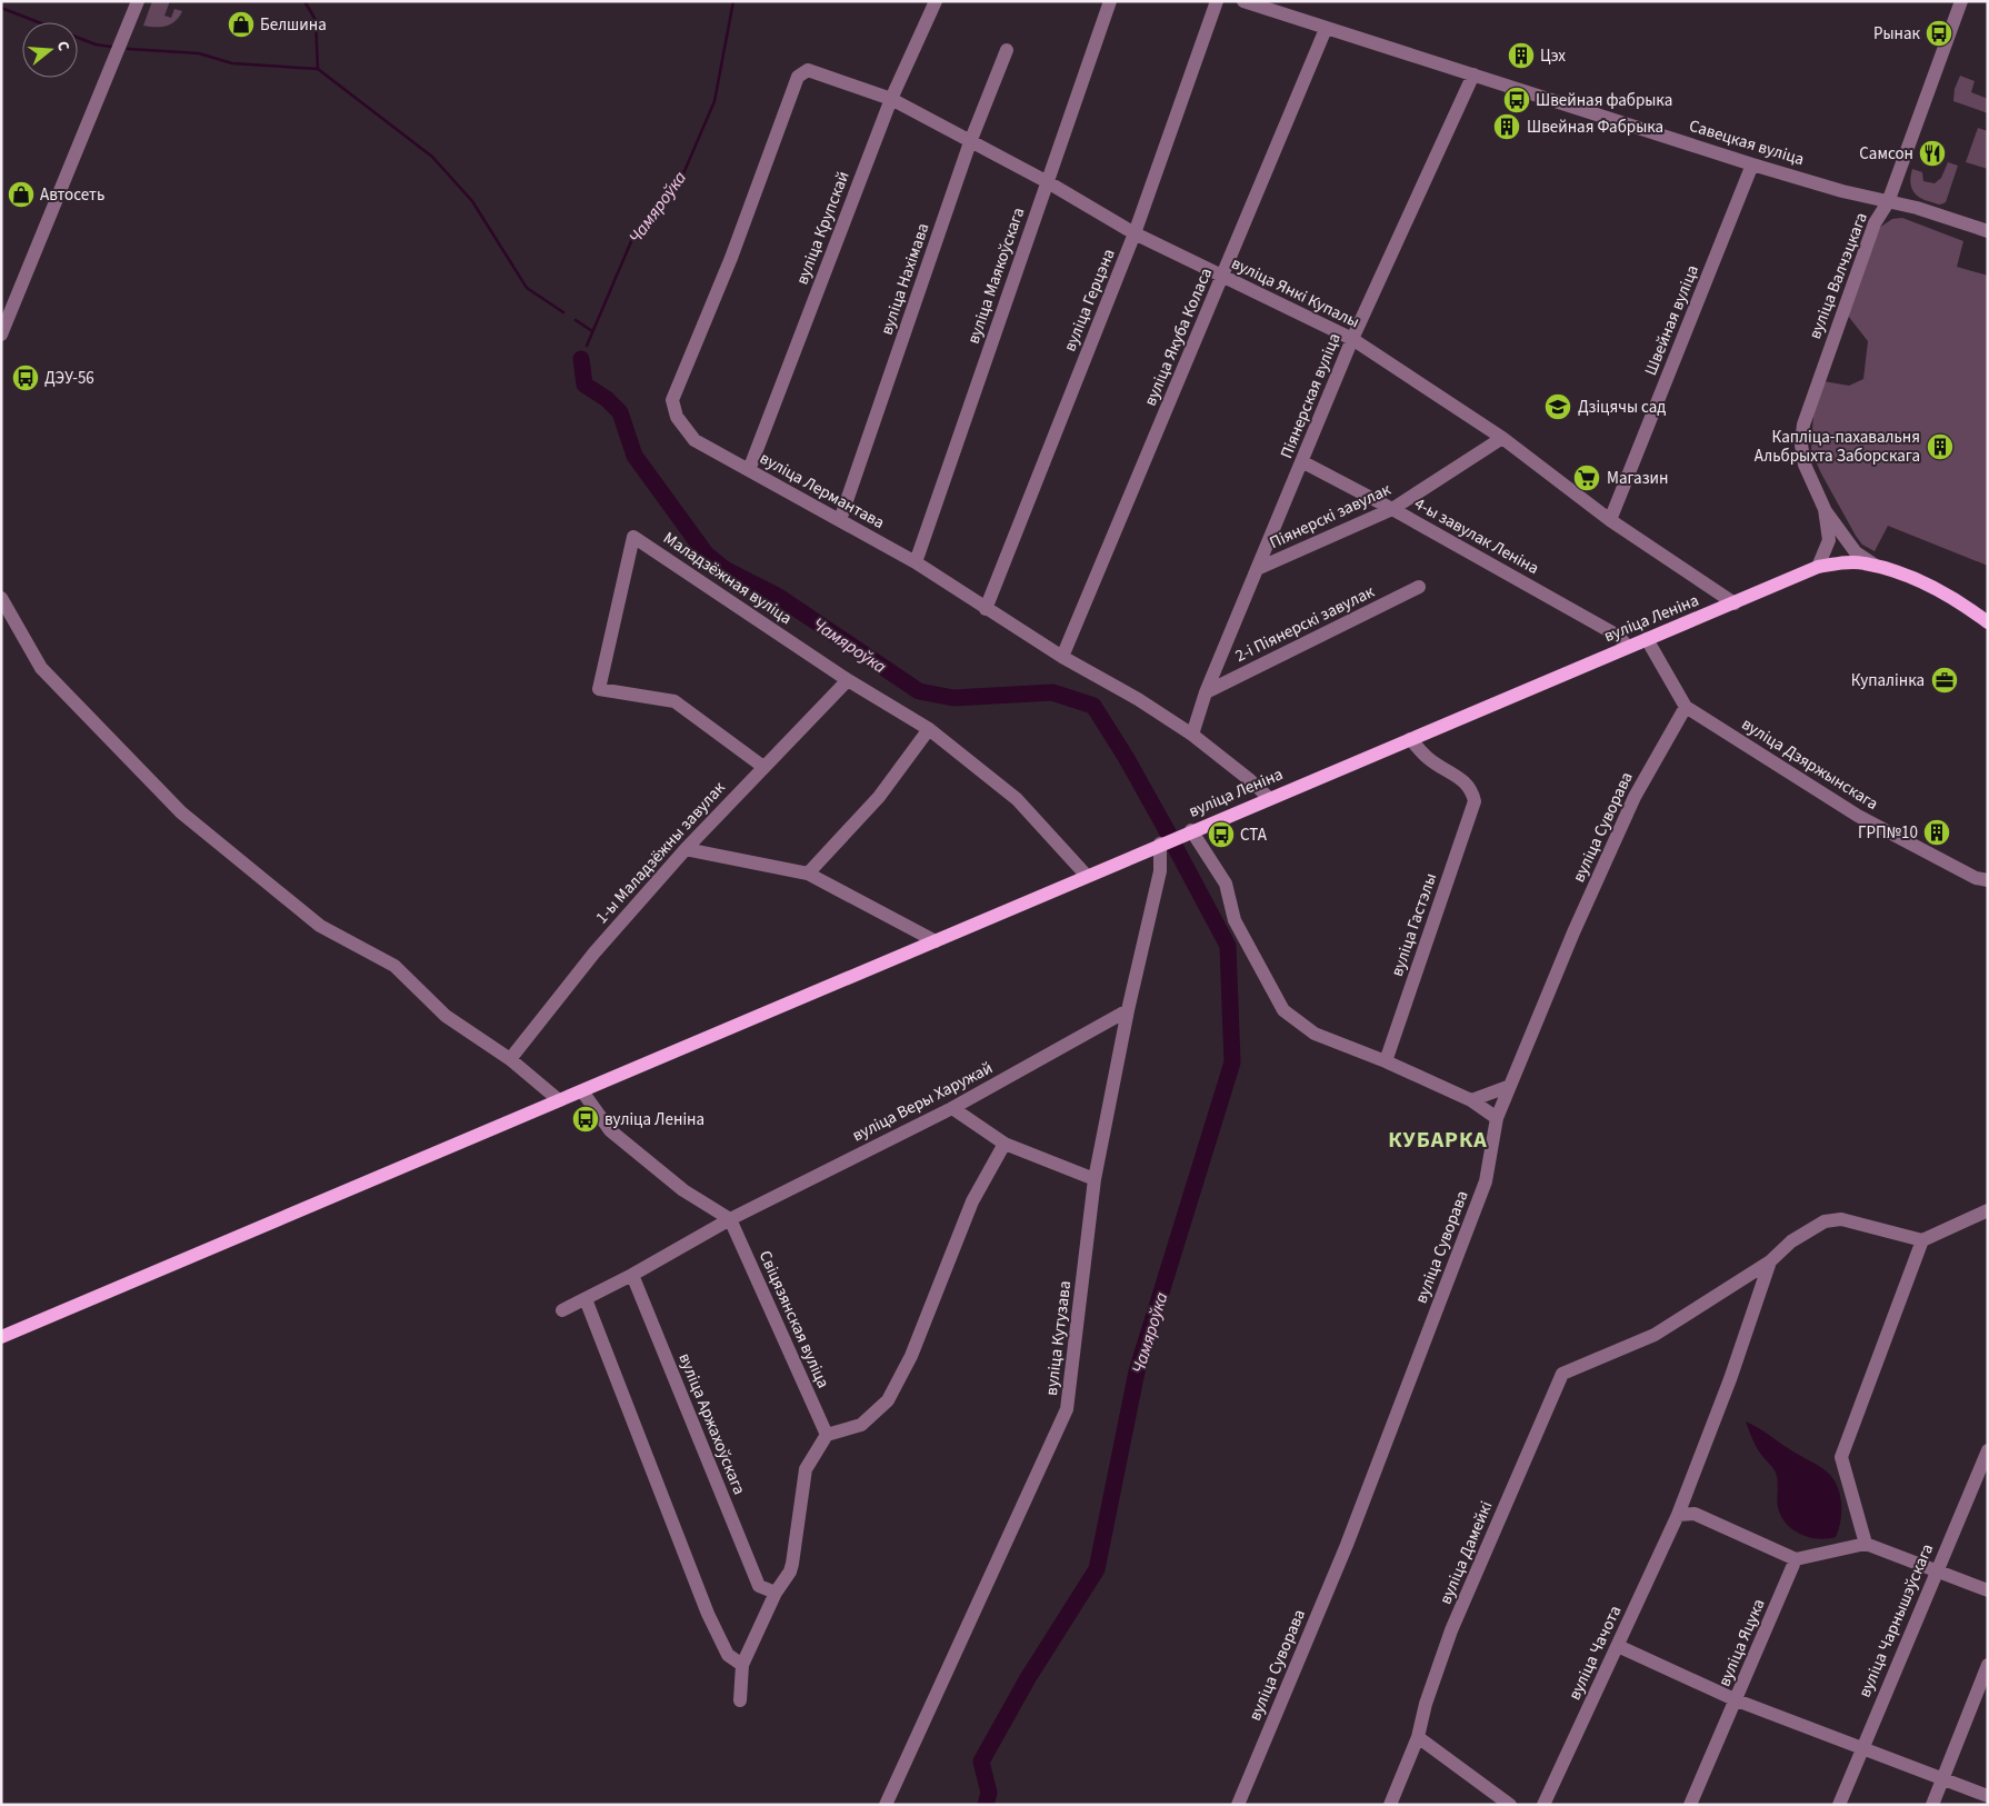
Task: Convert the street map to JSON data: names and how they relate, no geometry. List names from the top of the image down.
{
  "streets": {
    "main road": ["вуліца Леніна"],
    "street": [
      "Савецкая вуліца",
      "вуліца Крупскай",
      "вуліца Маякоўскага",
      "вуліца Валчэцкага",
      "вуліца Нахімава",
      "вуліца Янкі Купалы",
      "вуліца Герцэна",
      "Швейная вуліца",
      "вуліца Якуба Коласа",
      "Піянерская вуліца",
      "вуліца Лермантава",
      "Піянерскі завулак",
      "4-ы завулак Леніна",
      "Маладзёжная вуліца",
      "2-і Піянерскі завулак",
      "вуліца Дзяржынскага",
      "вуліца Суворава",
      "1-ы Маладзёжны завулак",
      "вуліца Гастэлы",
      "вуліца Веры Харужай",
      "Свіцязянская вуліца",
      "вуліца Кутузава",
      "вуліца Аржахоўскага",
      "вуліца Дамейкі",
      "вуліца Чарнышэўскага",
      "вуліца Яцука",
      "вуліца Чачота"
    ]
  },
  "crossings": [
    ["Савецкая вуліца", "вуліца Валчэцкага"],
    ["Савецкая вуліца", "Швейная вуліца"],
    ["Савецкая вуліца", "вуліца Якуба Коласа"],
    ["Савецкая вуліца", "Піянерская вуліца"],
    ["вуліца Крупскай", "вуліца Янкі Купалы"],
    ["вуліца Крупскай", "вуліца Лермантава"],
    ["вуліца Маякоўскага", "вуліца Янкі Купалы"],
    ["вуліца Маякоўскага", "вуліца Лермантава"],
    ["вуліца Валчэцкага", "вуліца Леніна"],
    ["вуліца Нахімава", "вуліца Янкі Купалы"],
    ["вуліца Нахімава", "вуліца Лермантава"],
    ["вуліца Янкі Купалы", "вуліца Герцэна"],
    ["вуліца Янкі Купалы", "Швейная вуліца"],
    ["вуліца Янкі Купалы", "вуліца Якуба Коласа"],
    ["вуліца Янкі Купалы", "Піянерская вуліца"],
    ["вуліца Янкі Купалы", "вуліца Лермантава"],
    ["вуліца Янкі Купалы", "Піянерскі завулак"],
    ["вуліца Янкі Купалы", "вуліца Леніна"],
    ["вуліца Герцэна", "вуліца Лермантава"],
    ["вуліца Якуба Коласа", "вуліца Лермантава"],
    ["Піянерская вуліца", "вуліца Лермантава"],
    ["Піянерская вуліца", "Піянерскі завулак"],
    ["Піянерская вуліца", "4-ы завулак Леніна"],
    ["Піянерская вуліца", "2-і Піянерскі завулак"],
    ["вуліца Лермантава", "вуліца Леніна"],
    ["Піянерскі завулак", "4-ы завулак Леніна"],
    ["4-ы завулак Леніна", "вуліца Леніна"],
    ["Маладзёжная вуліца", "вуліца Леніна"],
    ["Маладзёжная вуліца", "1-ы Маладзёжны завулак"],
    ["вуліца Леніна", "вуліца Дзяржынскага"],
    ["вуліца Леніна", "вуліца Гастэлы"],
    ["вуліца Леніна", "вуліца Кутузава"],
    ["вуліца Дзяржынскага", "вуліца Суворава"],
    ["вуліца Веры Харужай", "Свіцязянская вуліца"],
    ["вуліца Веры Харужай", "вуліца Кутузава"],
    ["вуліца Веры Харужай", "вуліца Аржахоўскага"],
    ["вуліца Дамейкі", "вуліца Чачота"]
  ],
  "districts": ["КУБАРКА"],
  "water": ["Чамяроўка"],
  "places": {
    "shop": ["Белшина", "Автосеть"],
    "bus stop": [
      "Рынак",
      "Швейная фабрыка",
      "ДЭУ-56",
      "СТА",
      "вуліца Леніна"
    ],
    "building": [
      "Цэх",
      "Швейная Фабрыка",
      "Капліца-пахавальня Альбрыхта Заборскага",
      "ГРП№10"
    ],
    "restaurant": ["Самсон"],
    "school or university": ["Дзіцячы сад"],
    "supermarket": ["Магазин"],
    "office": ["Купалінка"]
  },
  "north": "right"
}
